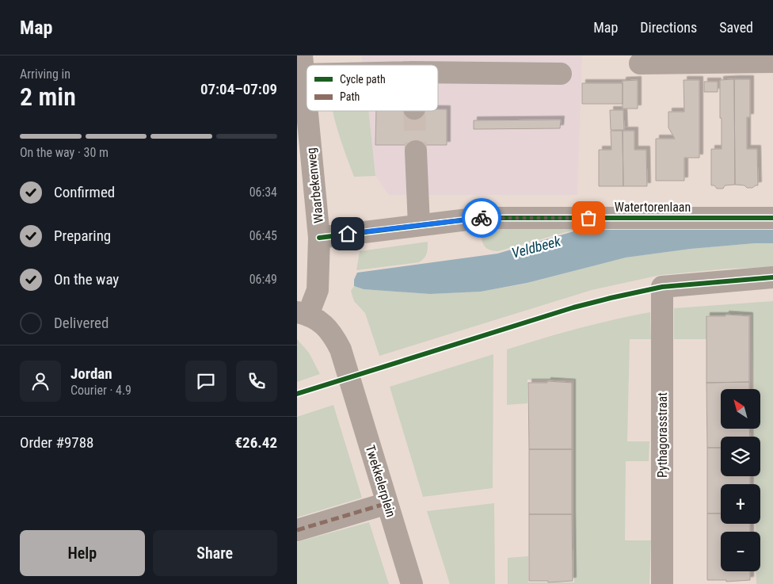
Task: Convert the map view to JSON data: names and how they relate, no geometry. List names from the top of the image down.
{
  "streets": {
    "street": [
      "Waarbekenweg",
      "Watertorenlaan",
      "Pythagorasstraat",
      "Twekkelerplein"
    ]
  },
  "crossings": [
    ["Waarbekenweg", "Watertorenlaan"],
    ["Waarbekenweg", "Twekkelerplein"]
  ],
  "water": ["Veldbeek"],
  "legend": ["Cycle path", "Path"],
  "north": "top left",
  "page": {
    "header": "Map",
    "nav": ["Map", "Directions", "Saved"],
    "heading": ["2 min", "Arriving in", "07:04–07:09"],
    "panel": [
      "Jordan",
      "Courier · 4.9",
      "Order #9788",
      "€26.42"
    ],
    "bar": "On the way · 30 m",
    "list": [
      ["Confirmed", "06:34"],
      ["Preparing", "06:45"],
      ["On the way", "06:49"],
      "Delivered"
    ],
    "map_buttons": ["+", "−"],
    "buttons": ["Help", "Share"]
  }
}
